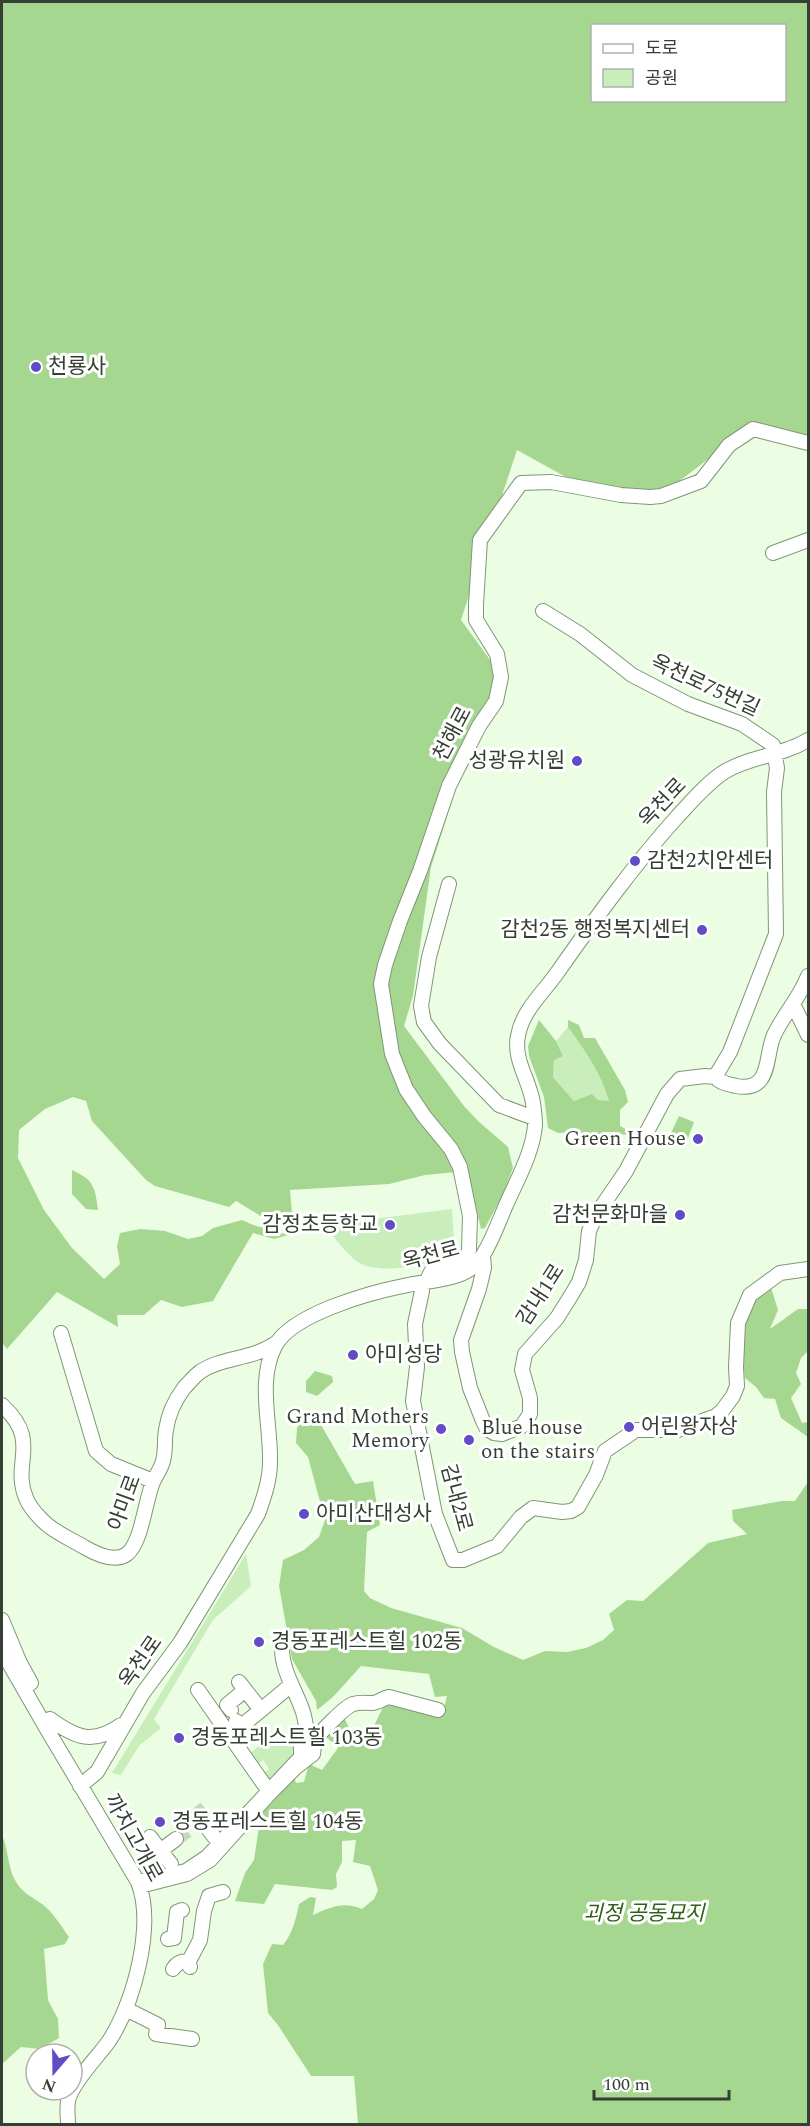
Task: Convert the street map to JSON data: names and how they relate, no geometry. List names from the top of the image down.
{
  "streets": {
    "street": [
      "옥천로75번길",
      "천해로",
      "옥천로",
      "감내1로",
      "감내2로",
      "아미로",
      "까치고개로"
    ]
  },
  "crossings": [
    ["옥천로75번길", "옥천로"],
    ["천해로", "옥천로"],
    ["천해로", "감내2로"],
    ["옥천로", "감내1로"],
    ["옥천로", "감내2로"],
    ["옥천로", "아미로"],
    ["옥천로", "까치고개로"]
  ],
  "parks": ["괴정 공동묘지"],
  "places": [
    "천룡사",
    "성광유치원",
    "감천2치안센터",
    "감천2동 행정복지센터",
    "Green House",
    "감천문화마을",
    "감정초등학교",
    "아미성당",
    "어린왕자상",
    "Grand Mothers Memory",
    "Blue house on the stairs",
    "아미산대성사",
    "경동포레스트힐 102동",
    "경동포레스트힐 103동",
    "경동포레스트힐 104동"
  ],
  "legend": ["도로", "공원"],
  "scale_bar": "100 m",
  "north": "bottom"
}
